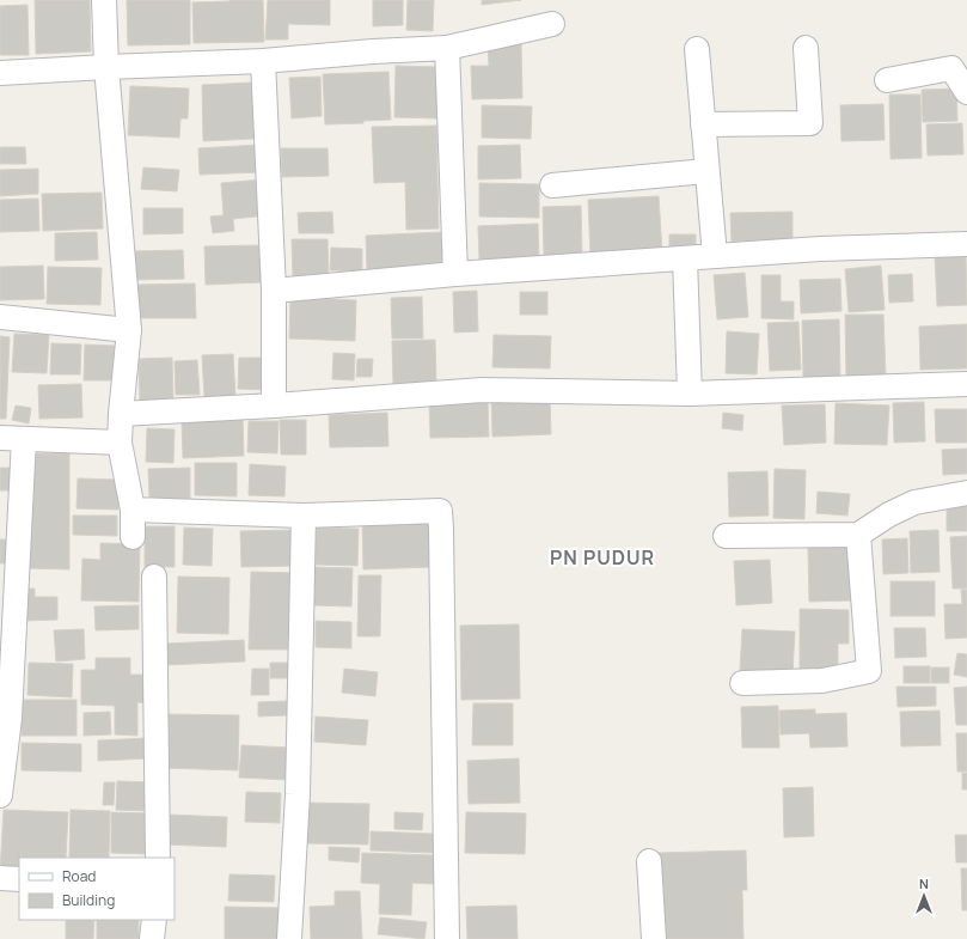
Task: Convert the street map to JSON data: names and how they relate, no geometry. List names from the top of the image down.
{
  "districts": ["PN PUDUR"],
  "legend": ["Road", "Building"],
  "north": "top"
}
